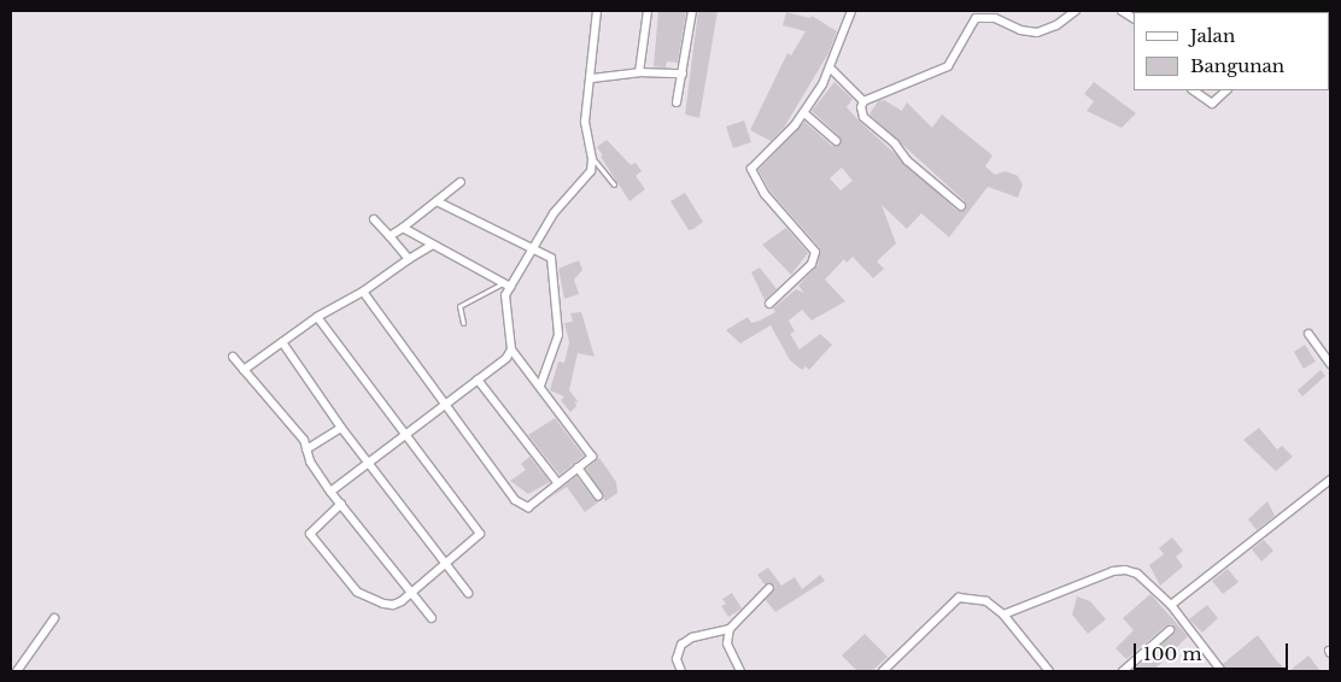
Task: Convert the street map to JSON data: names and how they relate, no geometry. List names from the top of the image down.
{
  "legend": ["Jalan", "Bangunan"],
  "scale_bar": "100 m"
}
